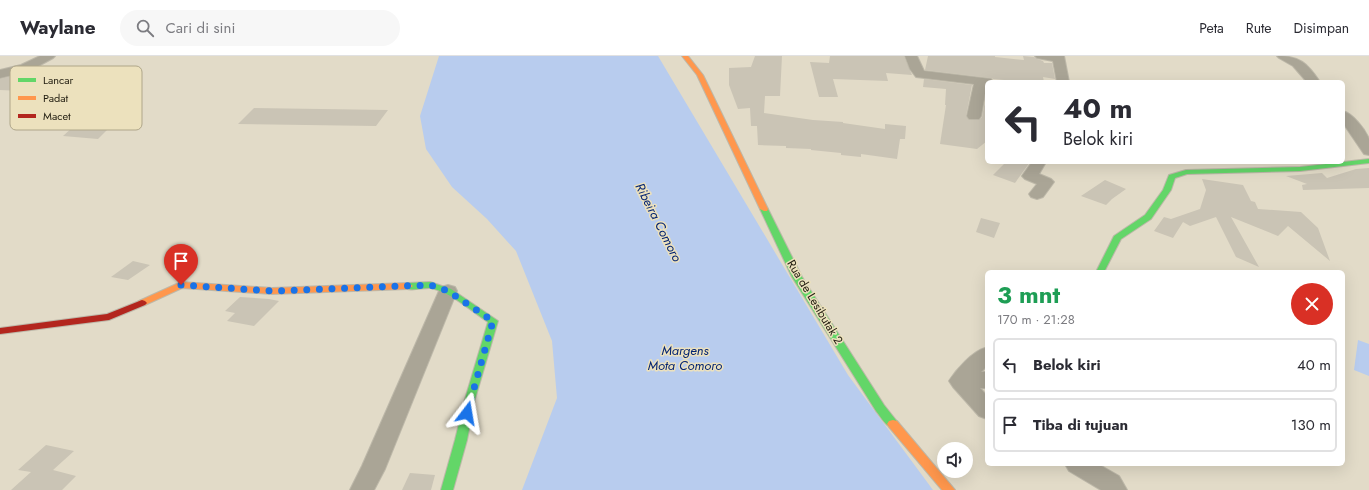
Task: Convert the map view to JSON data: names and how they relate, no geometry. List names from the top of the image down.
{
  "streets": {
    "street": ["Rua de Lesibutak 2"]
  },
  "water": ["Ribeira Comoro", "Margens Mota Comoro"],
  "legend": ["Lancar", "Padat", "Macet"],
  "page": {
    "header": "Waylane",
    "search": "Cari di sini",
    "nav": ["Peta", "Rute", "Disimpan"],
    "turn": ["40 m", "Belok kiri"],
    "heading": ["3 mnt", "170 m · 21:28"],
    "list": [
      {
        "name": "Belok kiri",
        "value": "40 m"
      },
      {
        "name": "Tiba di tujuan",
        "value": "130 m"
      }
    ]
  }
}
